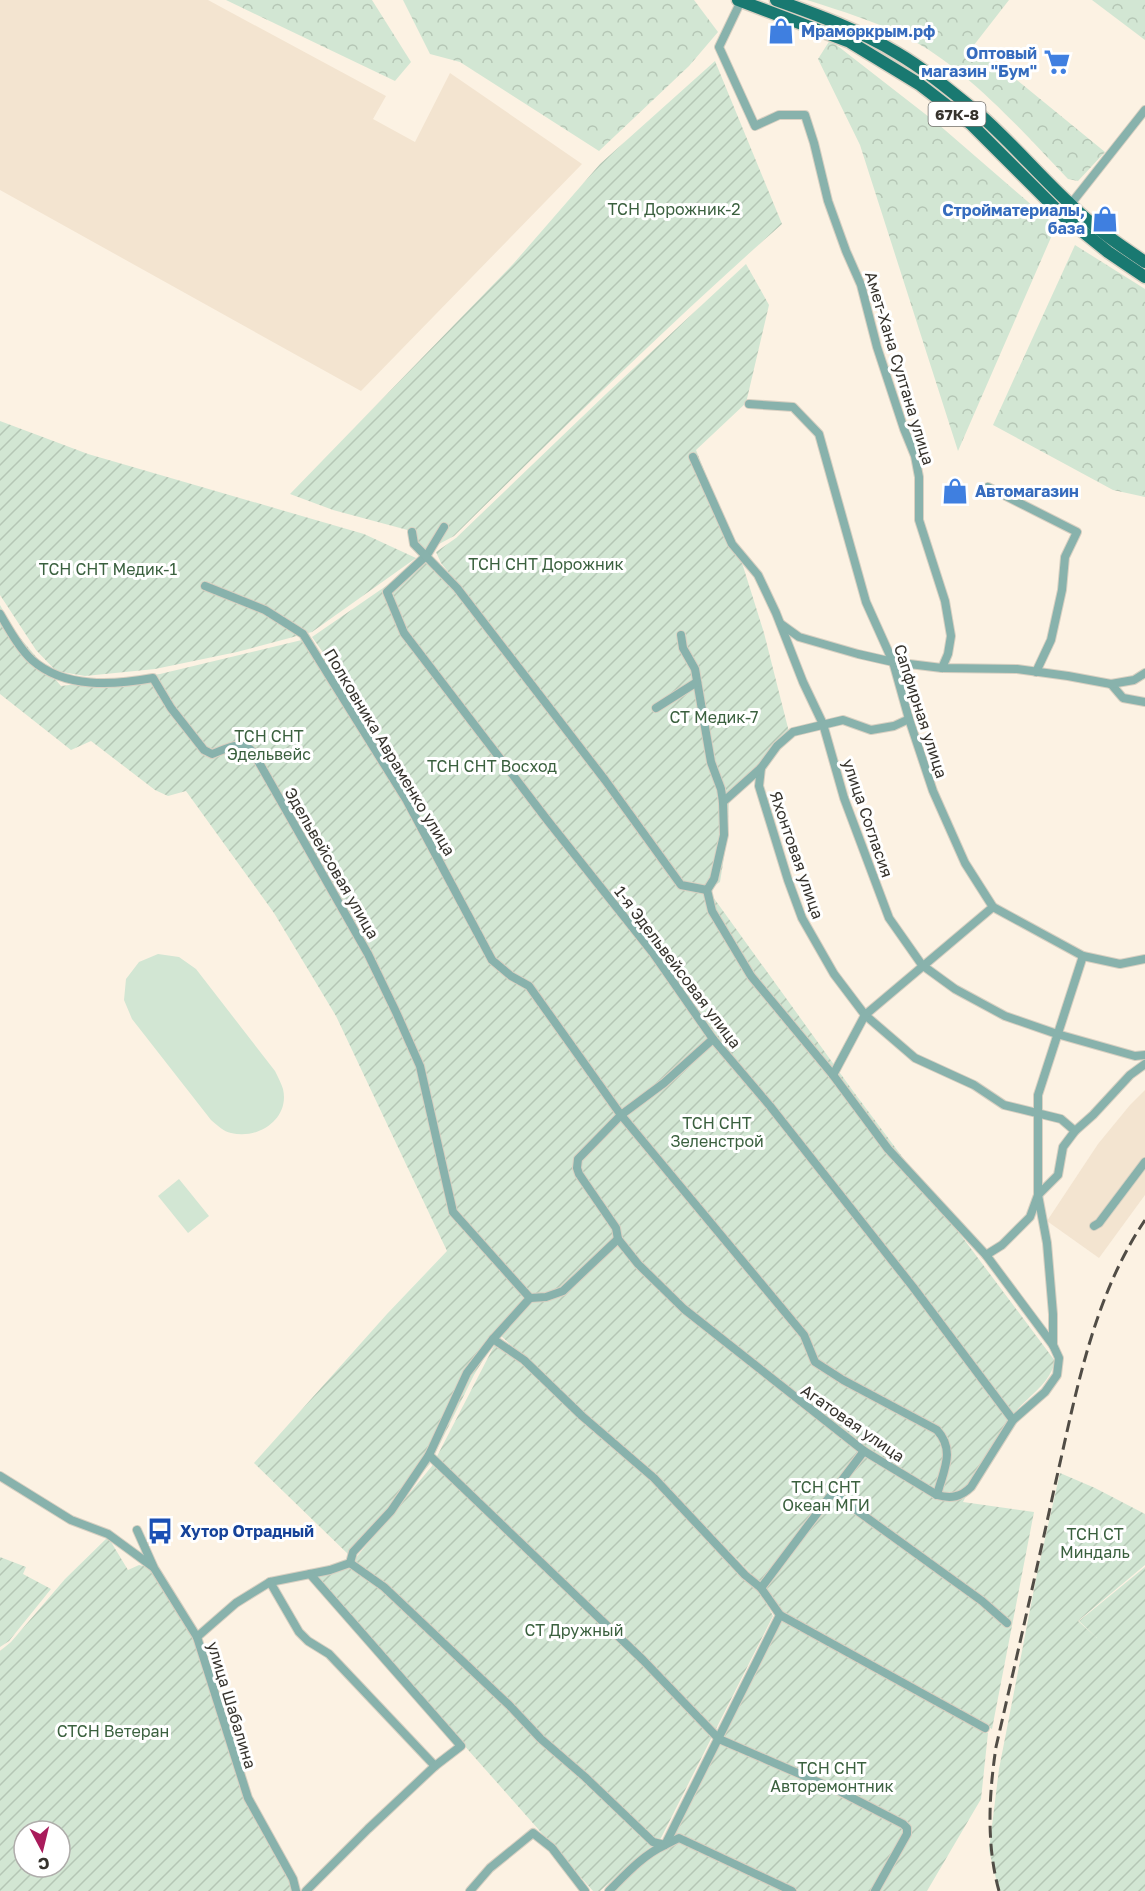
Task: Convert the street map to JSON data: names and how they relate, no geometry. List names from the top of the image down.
{
  "streets": {
    "main road": ["67К-8"],
    "street": [
      "Амет-Хана Султана улица",
      "Сапфирная улица",
      "Полковника Авраменко улица",
      "улица Согласия",
      "Яхонтовая улица",
      "Эдельвейсовая улица",
      "1-я Эдельвейсовая улица",
      "Агатовая улица",
      "улица Шабалина"
    ]
  },
  "crossings": [
    ["67К-8", "Амет-Хана Султана улица"],
    ["Полковника Авраменко улица", "Агатовая улица"],
    ["1-я Эдельвейсовая улица", "Агатовая улица"]
  ],
  "parks": [
    "ТСН Дорожник-2",
    "ТСН СНТ Дорожник",
    "ТСН СНТ Медик-1",
    "СТ Медик-7",
    "ТСН СНТ Эдельвейс",
    "ТСН СНТ Восход",
    "ТСН СНТ Зеленстрой",
    "ТСН СНТ Океан МГИ",
    "ТСН СТ Миндаль",
    "СТ Дружный",
    "СТСН Ветеран",
    "ТСН СНТ Авторемонтник"
  ],
  "places": {
    "shop": ["Мраморкрым.рф", "Стройматериалы, база", "Автомагазин"],
    "supermarket": ["Оптовый магазин \"Бум\""],
    "bus stop": ["Хутор Отрадный"]
  },
  "north": "bottom"
}
